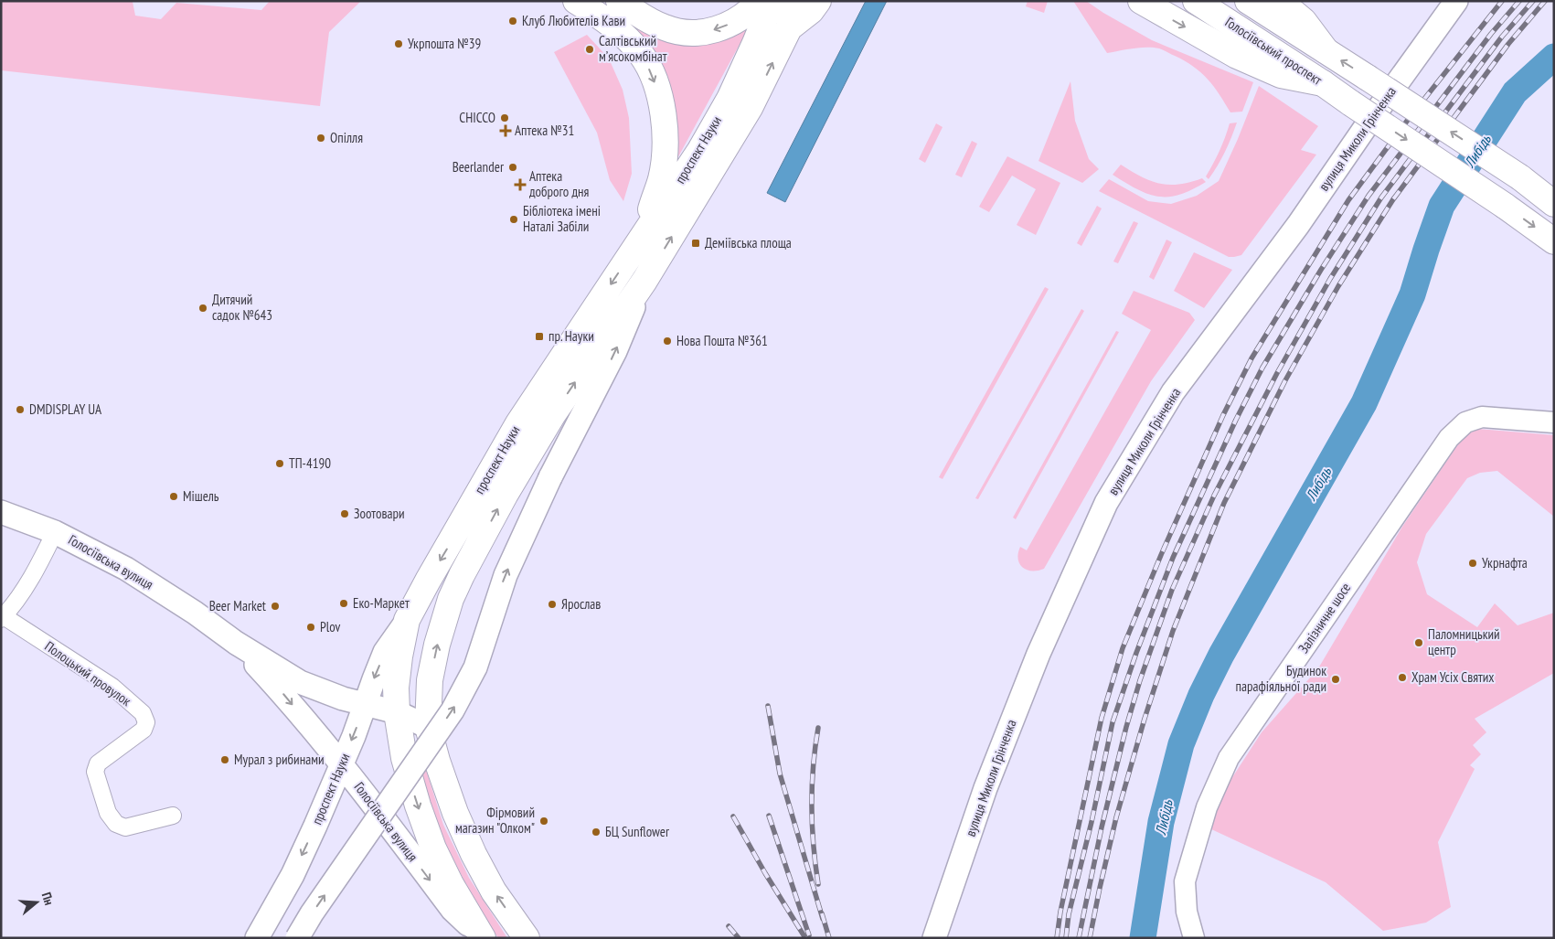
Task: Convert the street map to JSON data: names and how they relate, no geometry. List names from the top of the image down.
{
  "streets": {
    "main road": [
      "Голосіївський проспект",
      "вулиця Миколи Грінченка",
      "проспект Науки",
      "Голосіївська вулиця"
    ],
    "street": ["Залізничне шосе", "Полоцький провулок"]
  },
  "crossings": [
    ["проспект Науки", "Голосіївська вулиця"]
  ],
  "water": ["Либідь"],
  "places": {
    "other": [
      "Клуб Любителів Кави",
      "Укрпошта №39",
      "Салтівський мʼясокомбінат",
      "CHICCO",
      "Опілля",
      "Beerlander",
      "Бібліотека імені Наталі Забіли",
      "Дитячий садок №643",
      "Нова Пошта №361",
      "DMDISPLAY UA",
      "ТП-4190",
      "Мішель",
      "Зоотовари",
      "Укрнафта",
      "Еко-Маркет",
      "Ярослав",
      "Beer Market",
      "Plov",
      "Паломницький центр",
      "Храм Усіх Святих",
      "Будинок парафіяльної ради",
      "Мурал з рибинами",
      "Фірмовий магазин \"Олком\"",
      "БЦ Sunflower"
    ],
    "health": ["Аптека №31", "Аптека доброго дня"],
    "transit": ["Деміївська площа", "пр. Науки"]
  },
  "north": "right"
}
